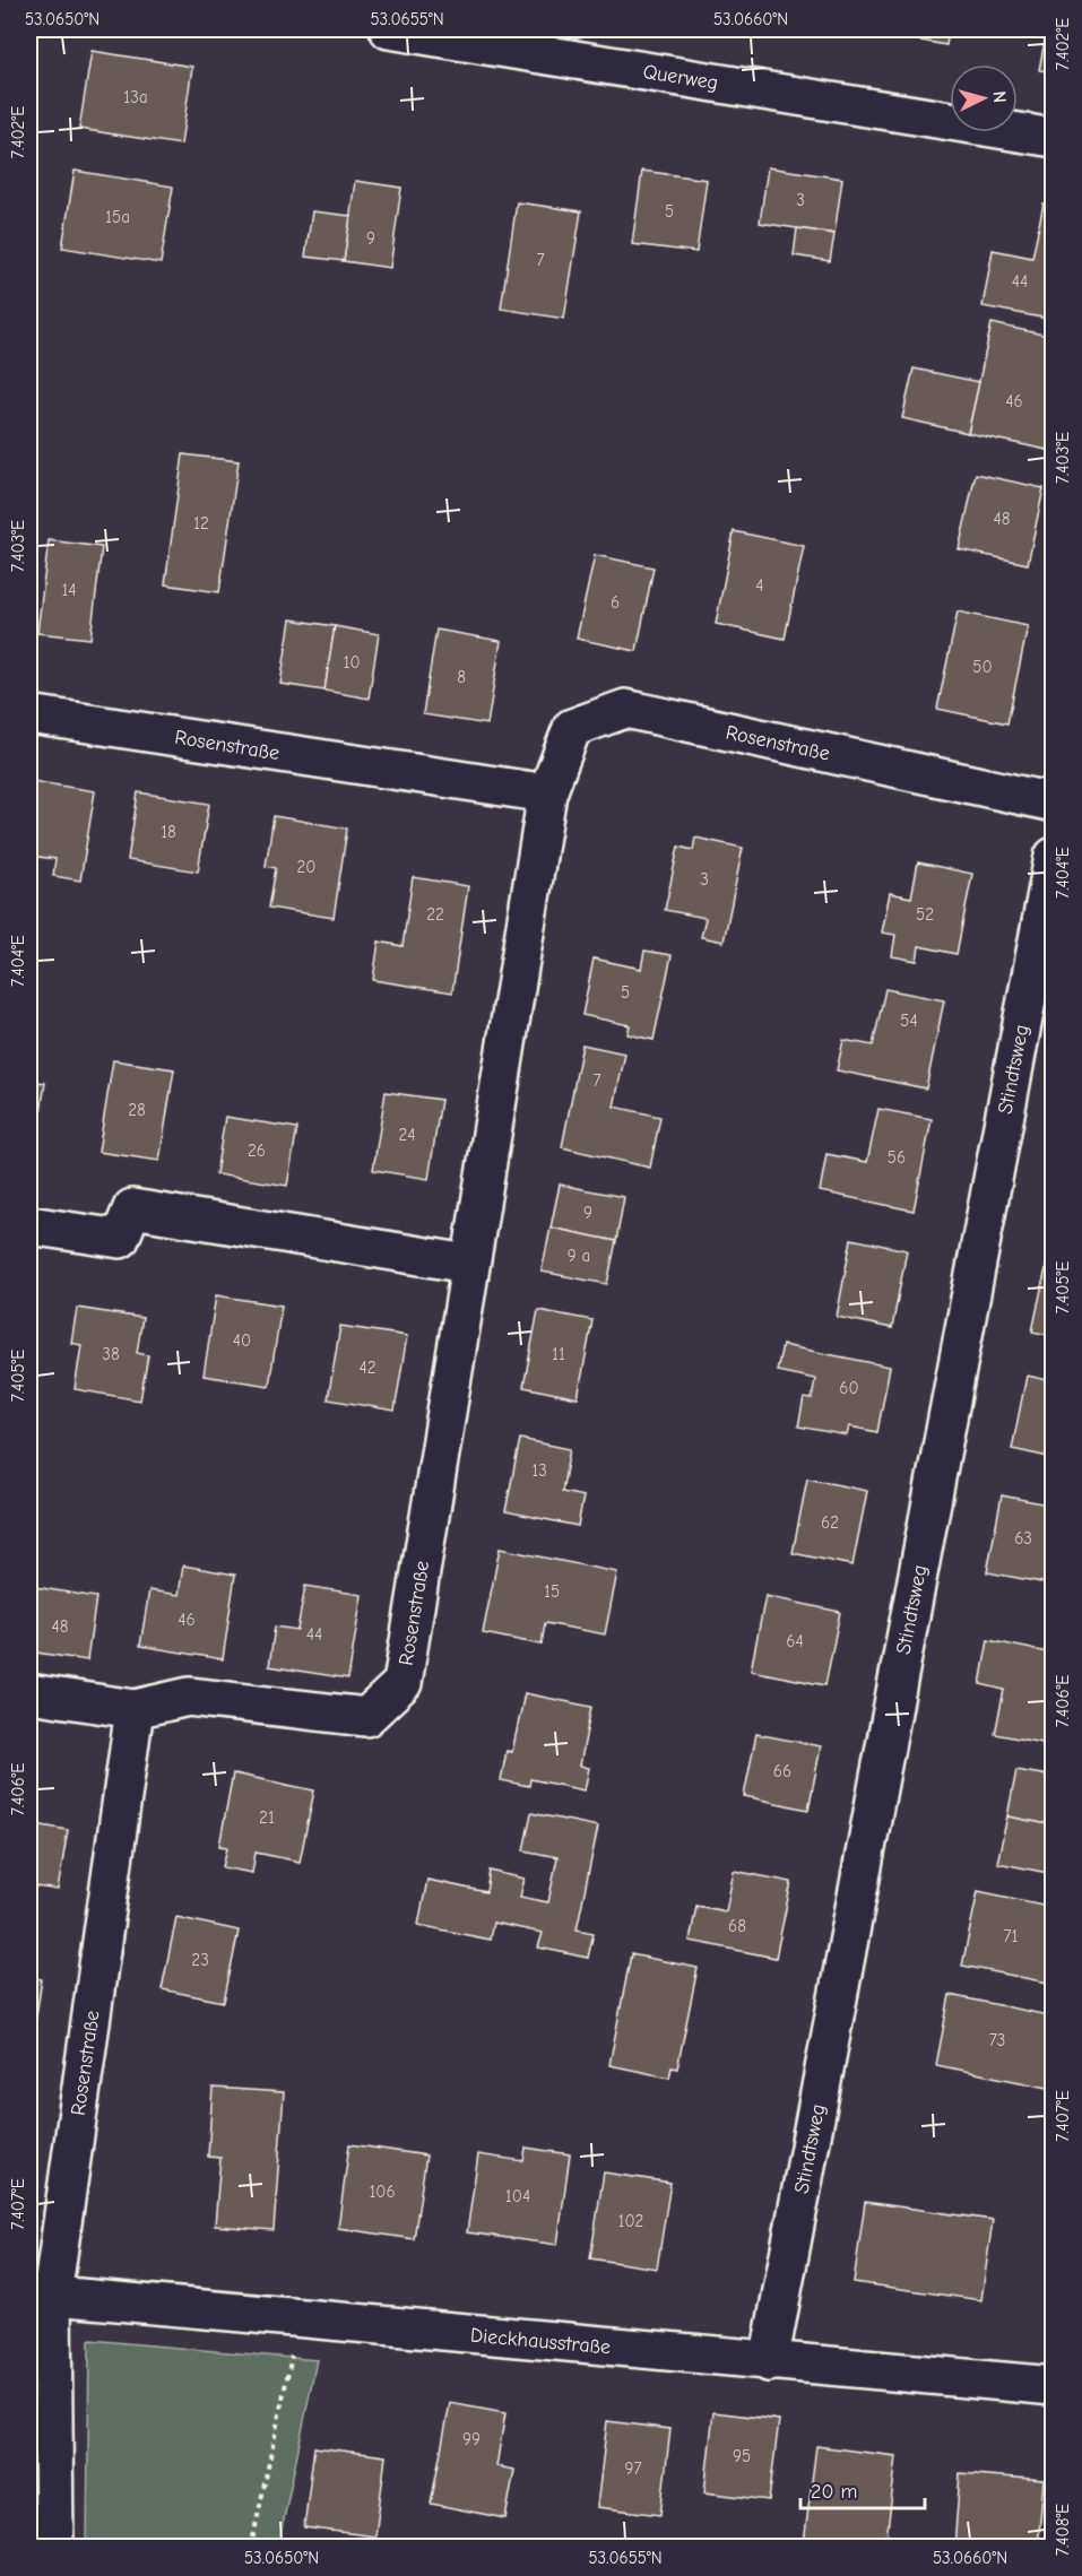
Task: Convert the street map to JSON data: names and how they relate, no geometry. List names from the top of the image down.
{
  "streets": {
    "street": [
      "Querweg",
      "Rosenstraße",
      "Stindtsweg",
      "Dieckhausstraße"
    ]
  },
  "crossings": [
    ["Rosenstraße", "Dieckhausstraße"],
    ["Stindtsweg", "Dieckhausstraße"]
  ],
  "house_numbers": [
    "13a",
    "3",
    "5",
    "15a",
    "9",
    "7",
    "44",
    "46",
    "48",
    "12",
    "4",
    "14",
    "6",
    "10",
    "50",
    "8",
    "18",
    "20",
    "3",
    "22",
    "52",
    "5",
    "54",
    "7",
    "28",
    "24",
    "26",
    "56",
    "9",
    "9 a",
    "40",
    "38",
    "11",
    "42",
    "60",
    "13",
    "62",
    "63",
    "15",
    "46",
    "48",
    "44",
    "64",
    "66",
    "21",
    "68",
    "71",
    "23",
    "73",
    "106",
    "104",
    "102",
    "99",
    "95",
    "97"
  ],
  "scale_bar": "20 m",
  "north": "right",
  "coordinates": [
    "53.0650°N",
    "53.0655°N",
    "53.0660°N",
    "7.402°E",
    "7.403°E",
    "7.404°E",
    "7.405°E",
    "7.406°E",
    "7.407°E",
    "7.408°E"
  ]
}
